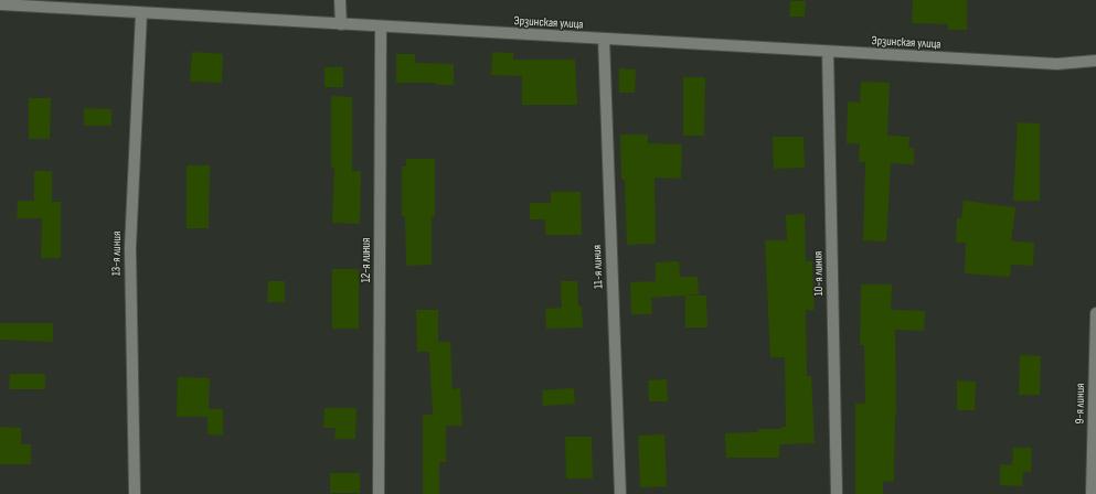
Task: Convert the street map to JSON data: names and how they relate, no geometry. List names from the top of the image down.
{
  "streets": {
    "street": [
      "Эрзинская улица",
      "13-я линия",
      "12-я линия",
      "11-я линия",
      "10-я линия",
      "9-я линия"
    ]
  },
  "crossings": [
    ["Эрзинская улица", "13-я линия"],
    ["Эрзинская улица", "12-я линия"],
    ["Эрзинская улица", "11-я линия"],
    ["Эрзинская улица", "10-я линия"]
  ]
}
